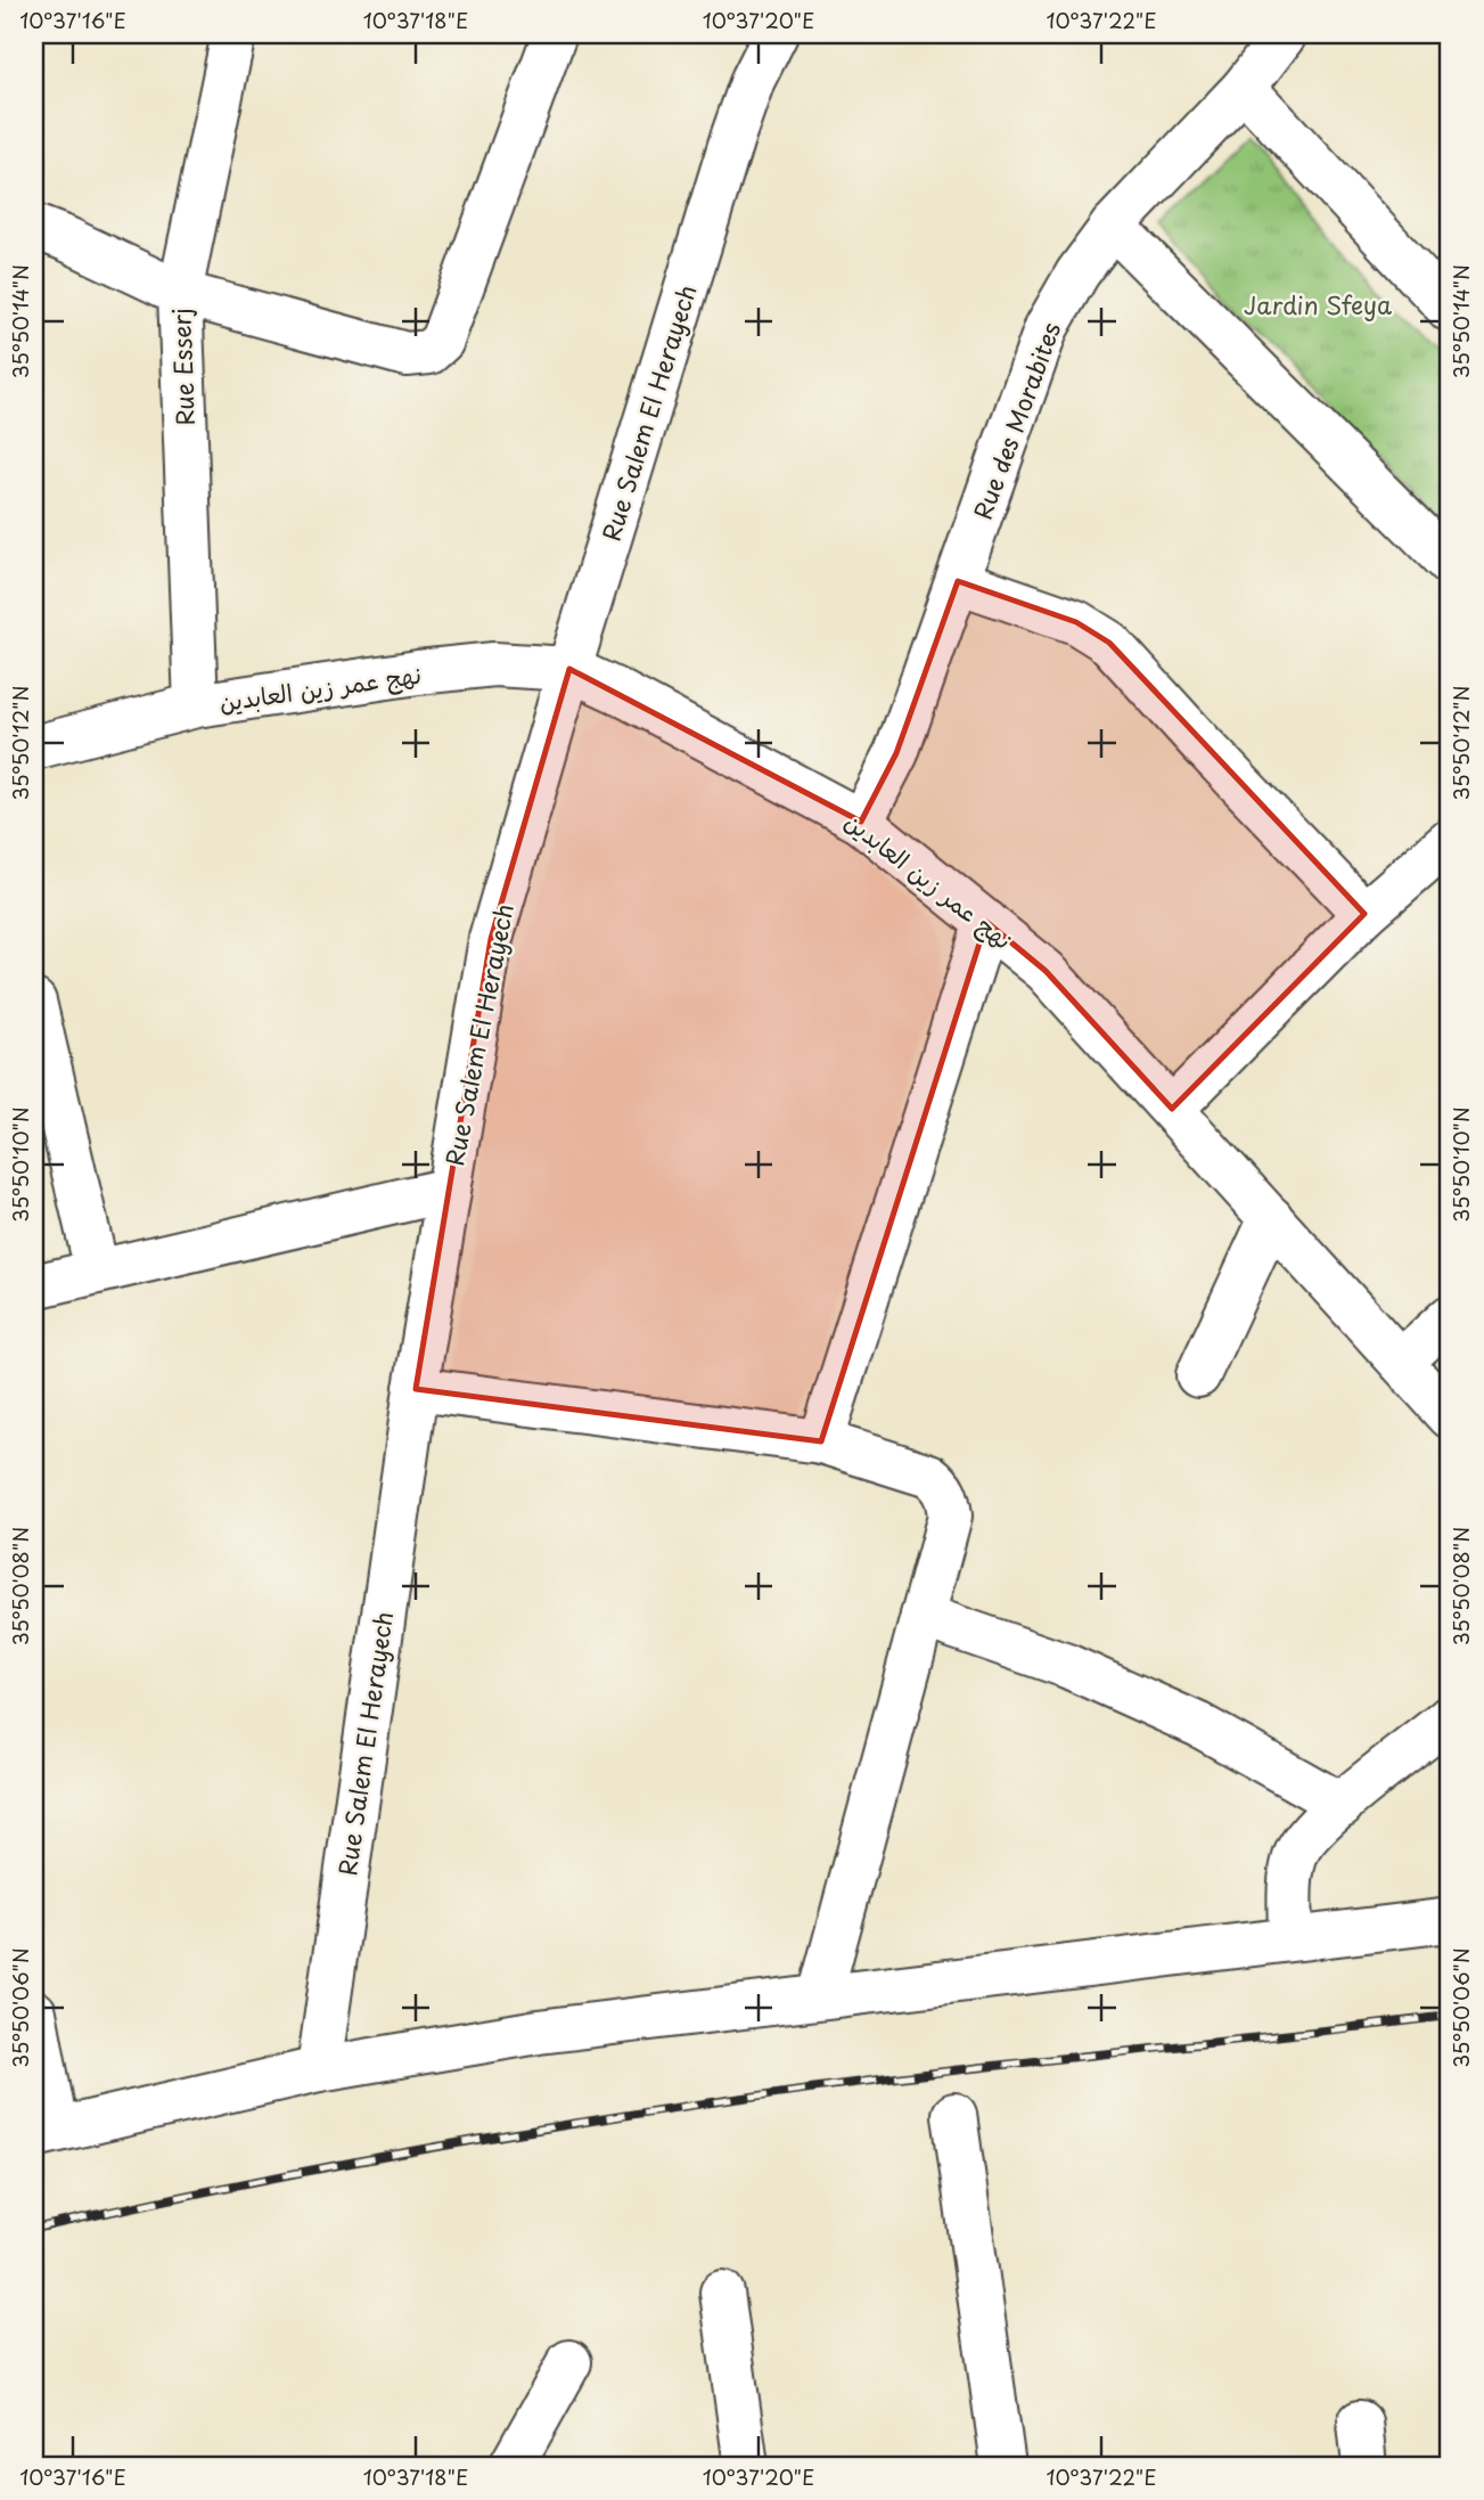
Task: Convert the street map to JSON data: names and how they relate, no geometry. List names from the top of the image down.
{
  "streets": {
    "street": [
      "Rue Esserj",
      "Rue Salem El Herayech",
      "Rue des Morabites",
      "نهج عمر زين العابدين"
    ]
  },
  "crossings": [
    ["Rue Esserj", "نهج عمر زين العابدين"],
    ["Rue Salem El Herayech", "نهج عمر زين العابدين"],
    ["Rue des Morabites", "نهج عمر زين العابدين"]
  ],
  "parks": ["Jardin Sfeya"],
  "coordinates": [
    "10°37'16\"E",
    "10°37'18\"E",
    "10°37'20\"E",
    "10°37'22\"E",
    "35°50'14\"N",
    "35°50'12\"N",
    "35°50'10\"N",
    "35°50'08\"N",
    "35°50'06\"N"
  ]
}
